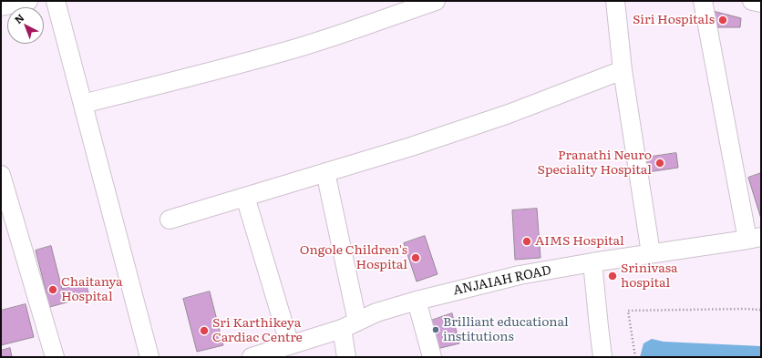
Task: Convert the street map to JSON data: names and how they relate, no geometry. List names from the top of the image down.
{
  "streets": {
    "street": ["ANJAIAH ROAD"]
  },
  "places": [
    "Siri Hospitals",
    "Pranathi Neuro Speciality Hospital",
    "AIMS Hospital",
    "Ongole Children's Hospital",
    "Srinivasa hospital",
    "Chaitanya Hospital",
    "Brilliant educational institutions",
    "Sri Karthikeya Cardiac Centre"
  ],
  "north": "top left"
}
